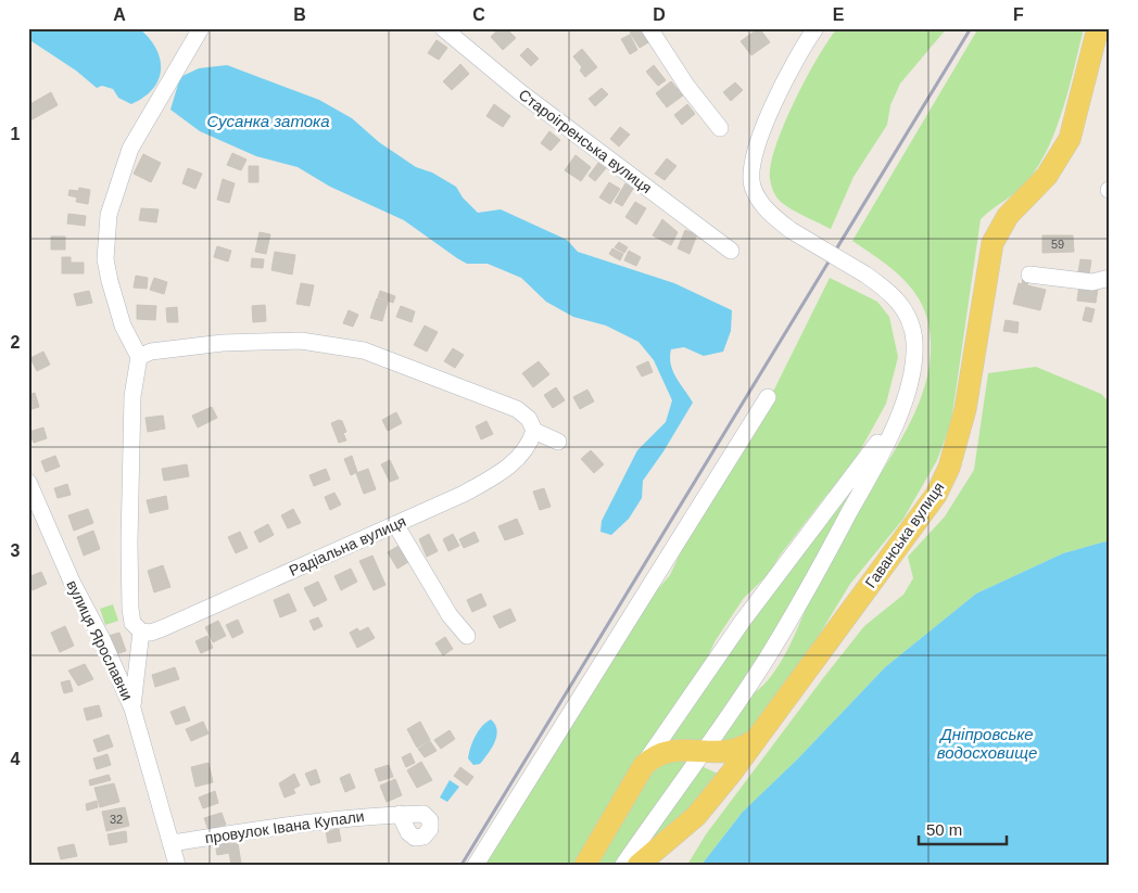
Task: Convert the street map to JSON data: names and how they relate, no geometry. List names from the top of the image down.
{
  "streets": {
    "main road": ["Гаванська вулиця"],
    "street": [
      "Староігренська вулиця",
      "Радіальна вулиця",
      "вулиця Ярославни",
      "провулок Івана Купали"
    ]
  },
  "crossings": [
    ["вулиця Ярославни", "провулок Івана Купали"]
  ],
  "water": ["Сусанка затока", "Дніпровське водосховище"],
  "house_numbers": ["59", "32"],
  "scale_bar": "50 m",
  "grid": {
    "columns": [
      "A",
      "B",
      "C",
      "D",
      "E",
      "F"
    ],
    "rows": [
      "1",
      "2",
      "3",
      "4"
    ]
  }
}
